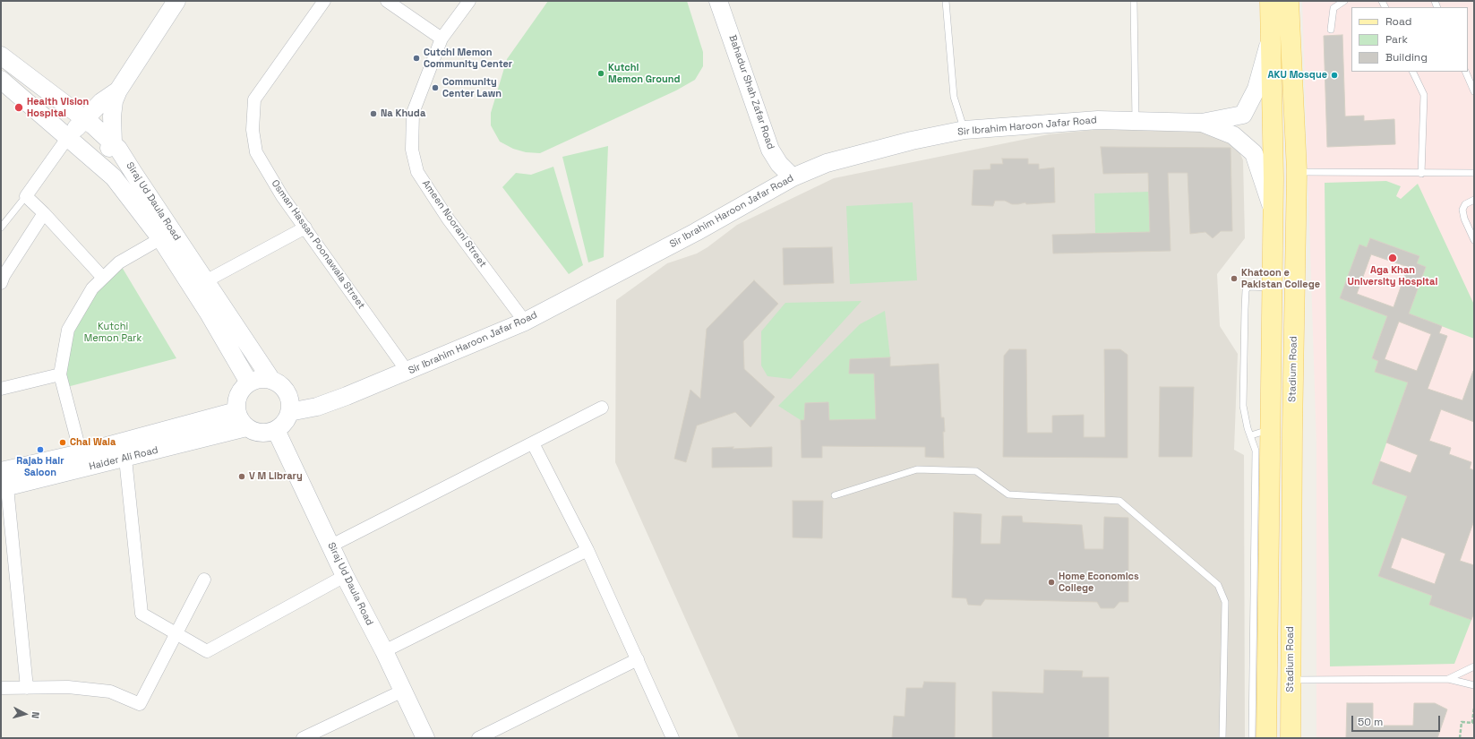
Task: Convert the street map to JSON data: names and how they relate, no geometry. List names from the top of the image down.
{
  "streets": {
    "main road": [
      "Bahadur Shah Zafar Road",
      "Sir Ibrahim Haroon Jafar Road",
      "Siraj Ud Daula Road",
      "Stadium Road",
      "Haider Ali Road"
    ],
    "street": ["Ameen Noorani Street", "Osman Hassan Poonawala Street"]
  },
  "crossings": [
    ["Bahadur Shah Zafar Road", "Sir Ibrahim Haroon Jafar Road"],
    ["Sir Ibrahim Haroon Jafar Road", "Siraj Ud Daula Road"],
    ["Sir Ibrahim Haroon Jafar Road", "Ameen Noorani Street"],
    ["Sir Ibrahim Haroon Jafar Road", "Osman Hassan Poonawala Street"],
    ["Sir Ibrahim Haroon Jafar Road", "Haider Ali Road"],
    ["Siraj Ud Daula Road", "Haider Ali Road"]
  ],
  "parks": ["Kutchi Memon Park"],
  "places": [
    "Cutchi Memon Community Center",
    "Kutchi Memon Ground",
    "AKU Mosque",
    "Community Center Lawn",
    "Health Vision Hospital",
    "Na Khuda",
    "Aga Khan University Hospital",
    "Khatoon e Pakistan College",
    "Chai Wala",
    "Rajab Hair Saloon",
    "V M Library",
    "Home Economics College"
  ],
  "legend": ["Road", "Park", "Building"],
  "scale_bar": "50 m",
  "north": "right"
}
